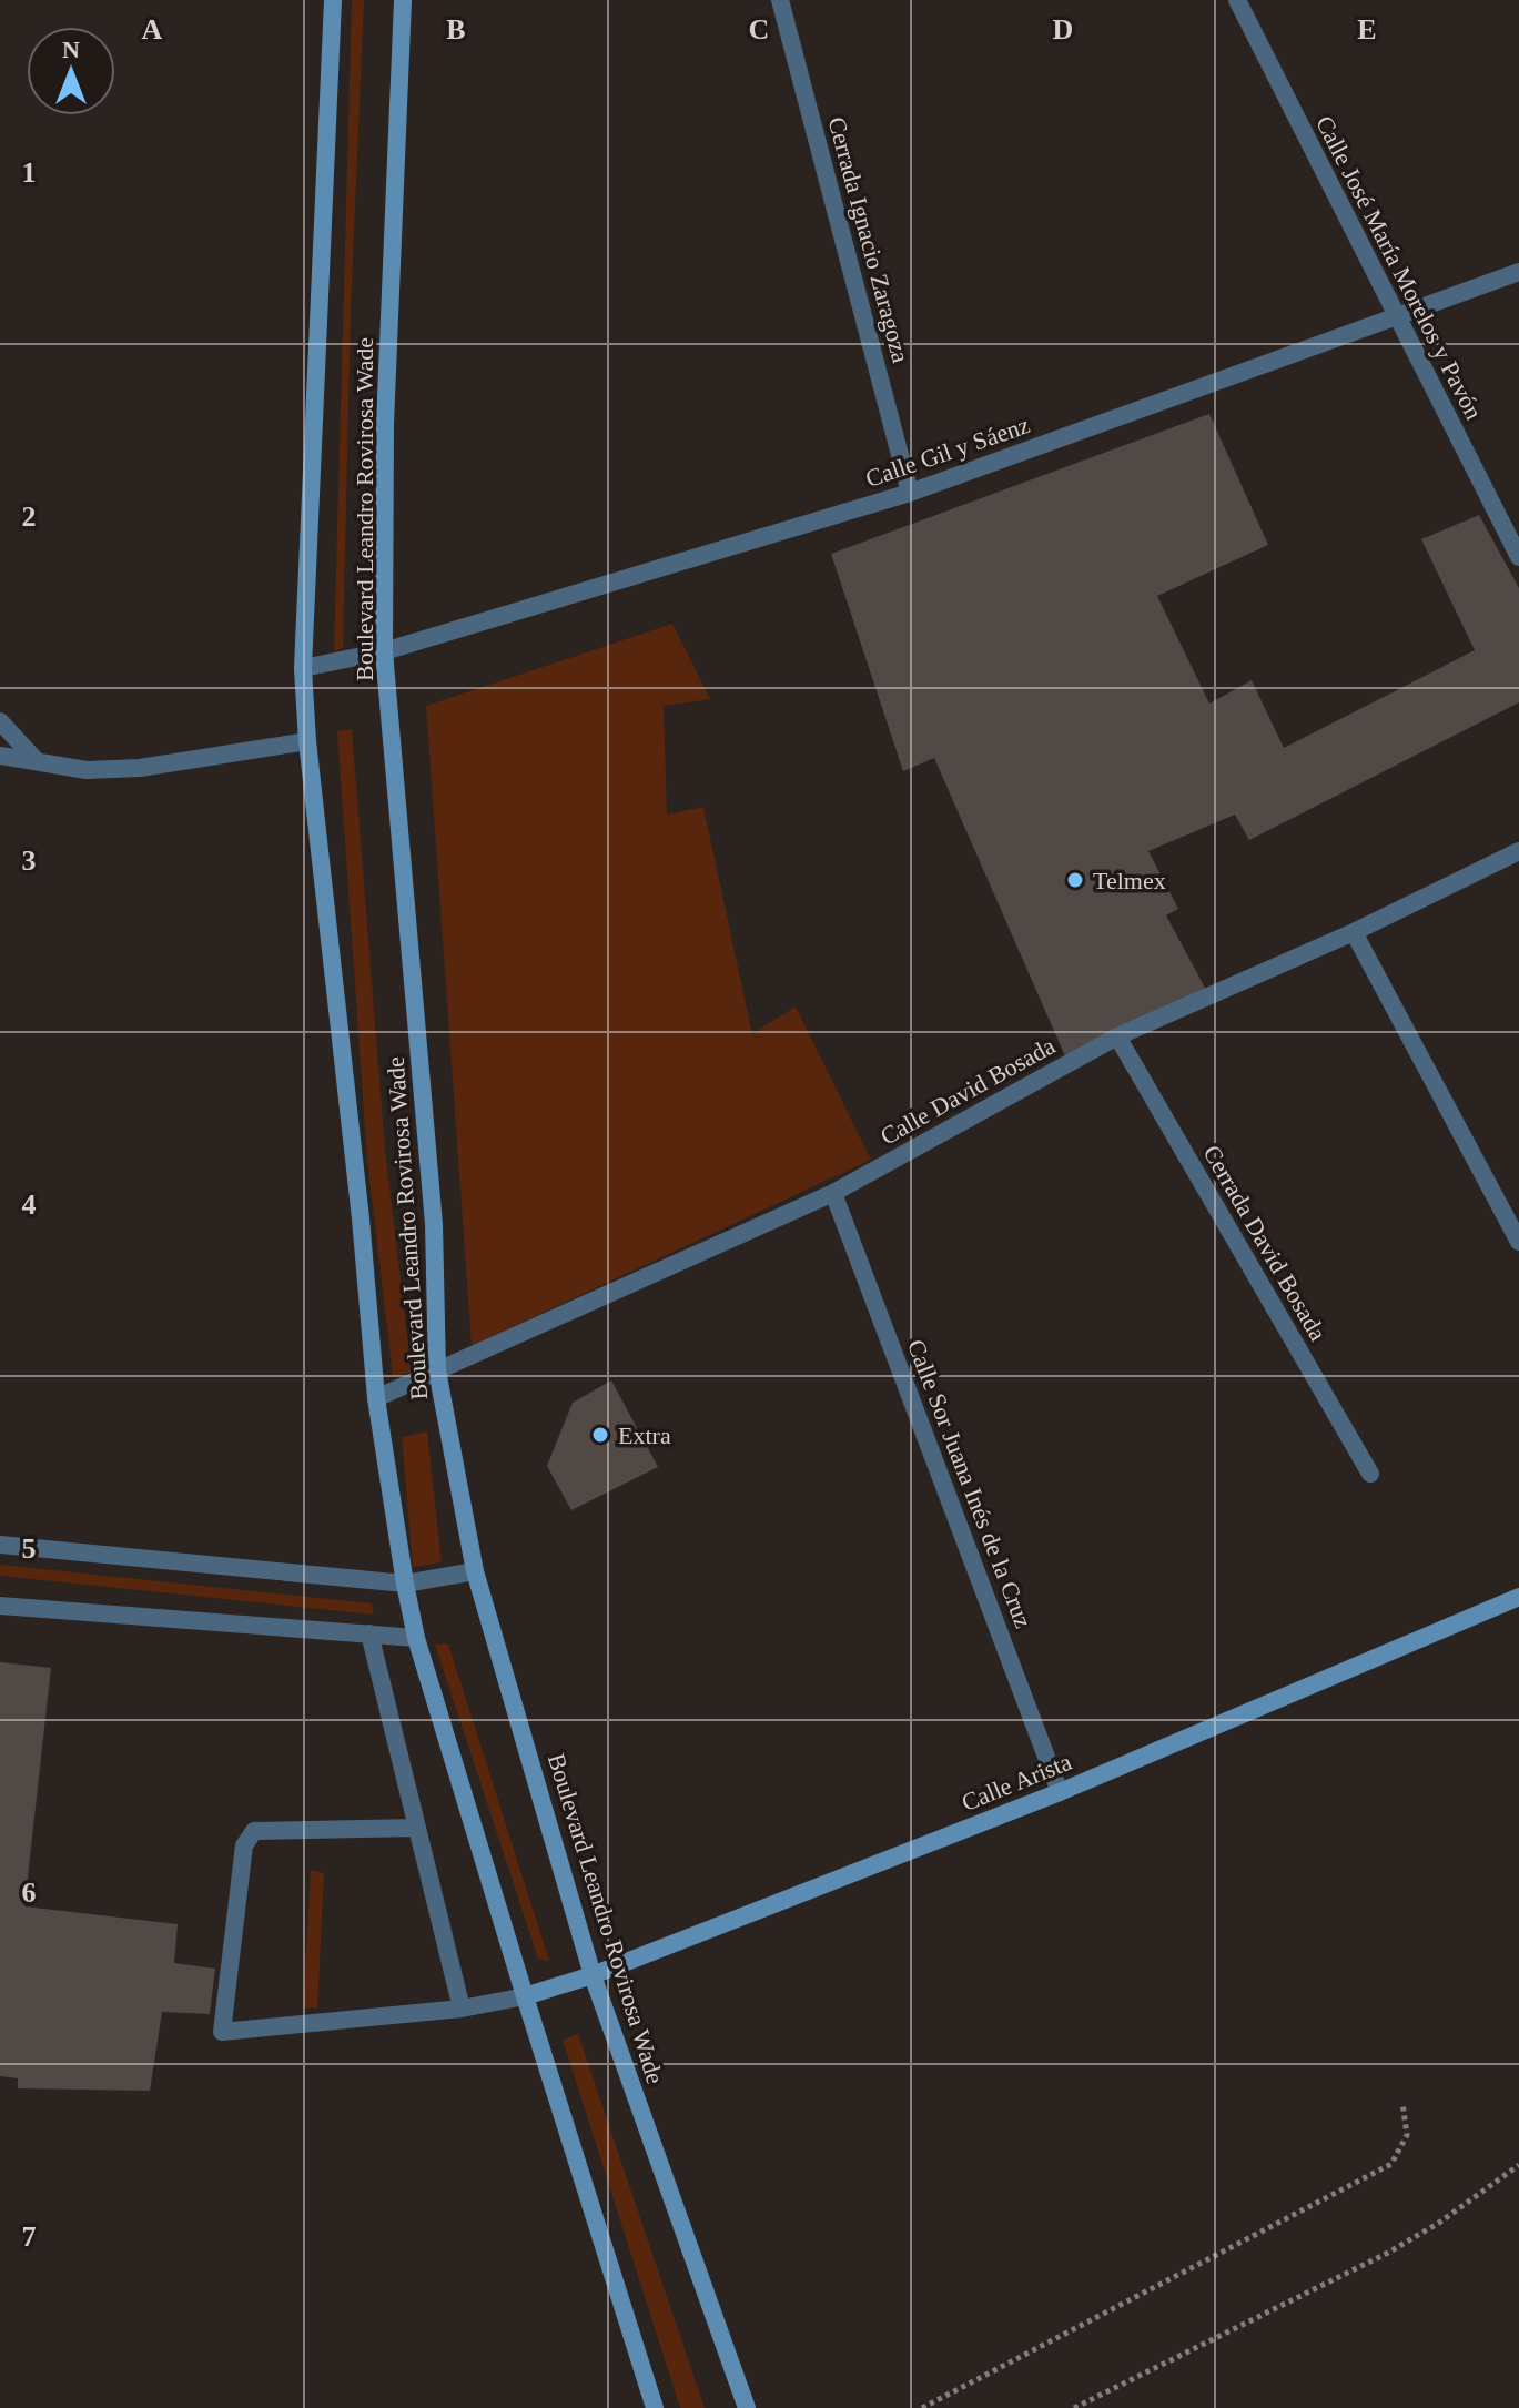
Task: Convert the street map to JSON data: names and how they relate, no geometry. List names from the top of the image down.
{
  "streets": {
    "main road": ["Boulevard Leandro Rovirosa Wade", "Calle Arista"],
    "street": [
      "Cerrada Ignacio Zaragoza",
      "Calle José María Morelos y Pavón",
      "Calle Gil y Sáenz",
      "Calle David Bosada",
      "Cerrada David Bosada",
      "Calle Sor Juana Inés de la Cruz"
    ]
  },
  "crossings": [
    ["Cerrada Ignacio Zaragoza", "Calle Gil y Sáenz"],
    ["Calle José María Morelos y Pavón", "Calle Gil y Sáenz"],
    ["Calle Gil y Sáenz", "Boulevard Leandro Rovirosa Wade"],
    ["Boulevard Leandro Rovirosa Wade", "Calle David Bosada"],
    ["Boulevard Leandro Rovirosa Wade", "Calle Arista"],
    ["Calle David Bosada", "Cerrada David Bosada"],
    ["Calle David Bosada", "Calle Sor Juana Inés de la Cruz"],
    ["Calle Sor Juana Inés de la Cruz", "Calle Arista"]
  ],
  "places": ["Telmex", "Extra"],
  "north": "top",
  "grid": {
    "columns": [
      "A",
      "B",
      "C",
      "D",
      "E"
    ],
    "rows": [
      "1",
      "2",
      "3",
      "4",
      "5",
      "6",
      "7"
    ]
  }
}
